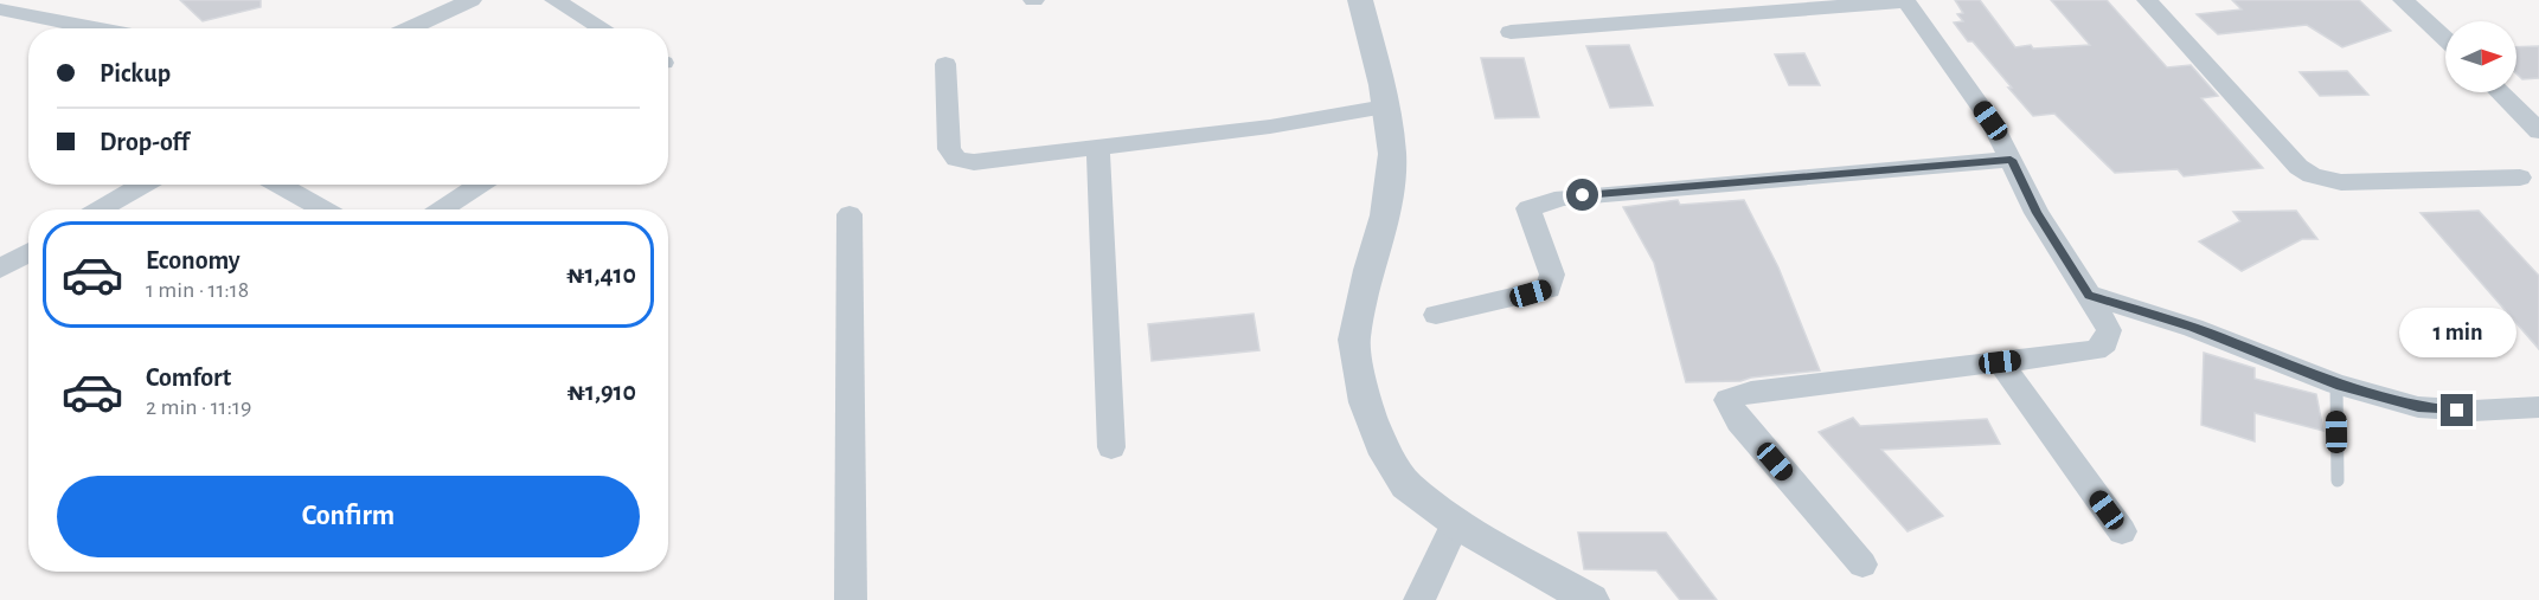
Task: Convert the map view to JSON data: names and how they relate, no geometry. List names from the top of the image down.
{
  "north": "right",
  "page": {
    "banner": ["Pickup", "Drop-off"],
    "list": [
      {
        "name": "Economy",
        "note": "1 min · 11:18",
        "value": "₦1,410"
      },
      {
        "name": "Comfort",
        "note": "2 min · 11:19",
        "value": "₦1,910"
      }
    ],
    "bubble": "1 min",
    "buttons": "Confirm"
  }
}
